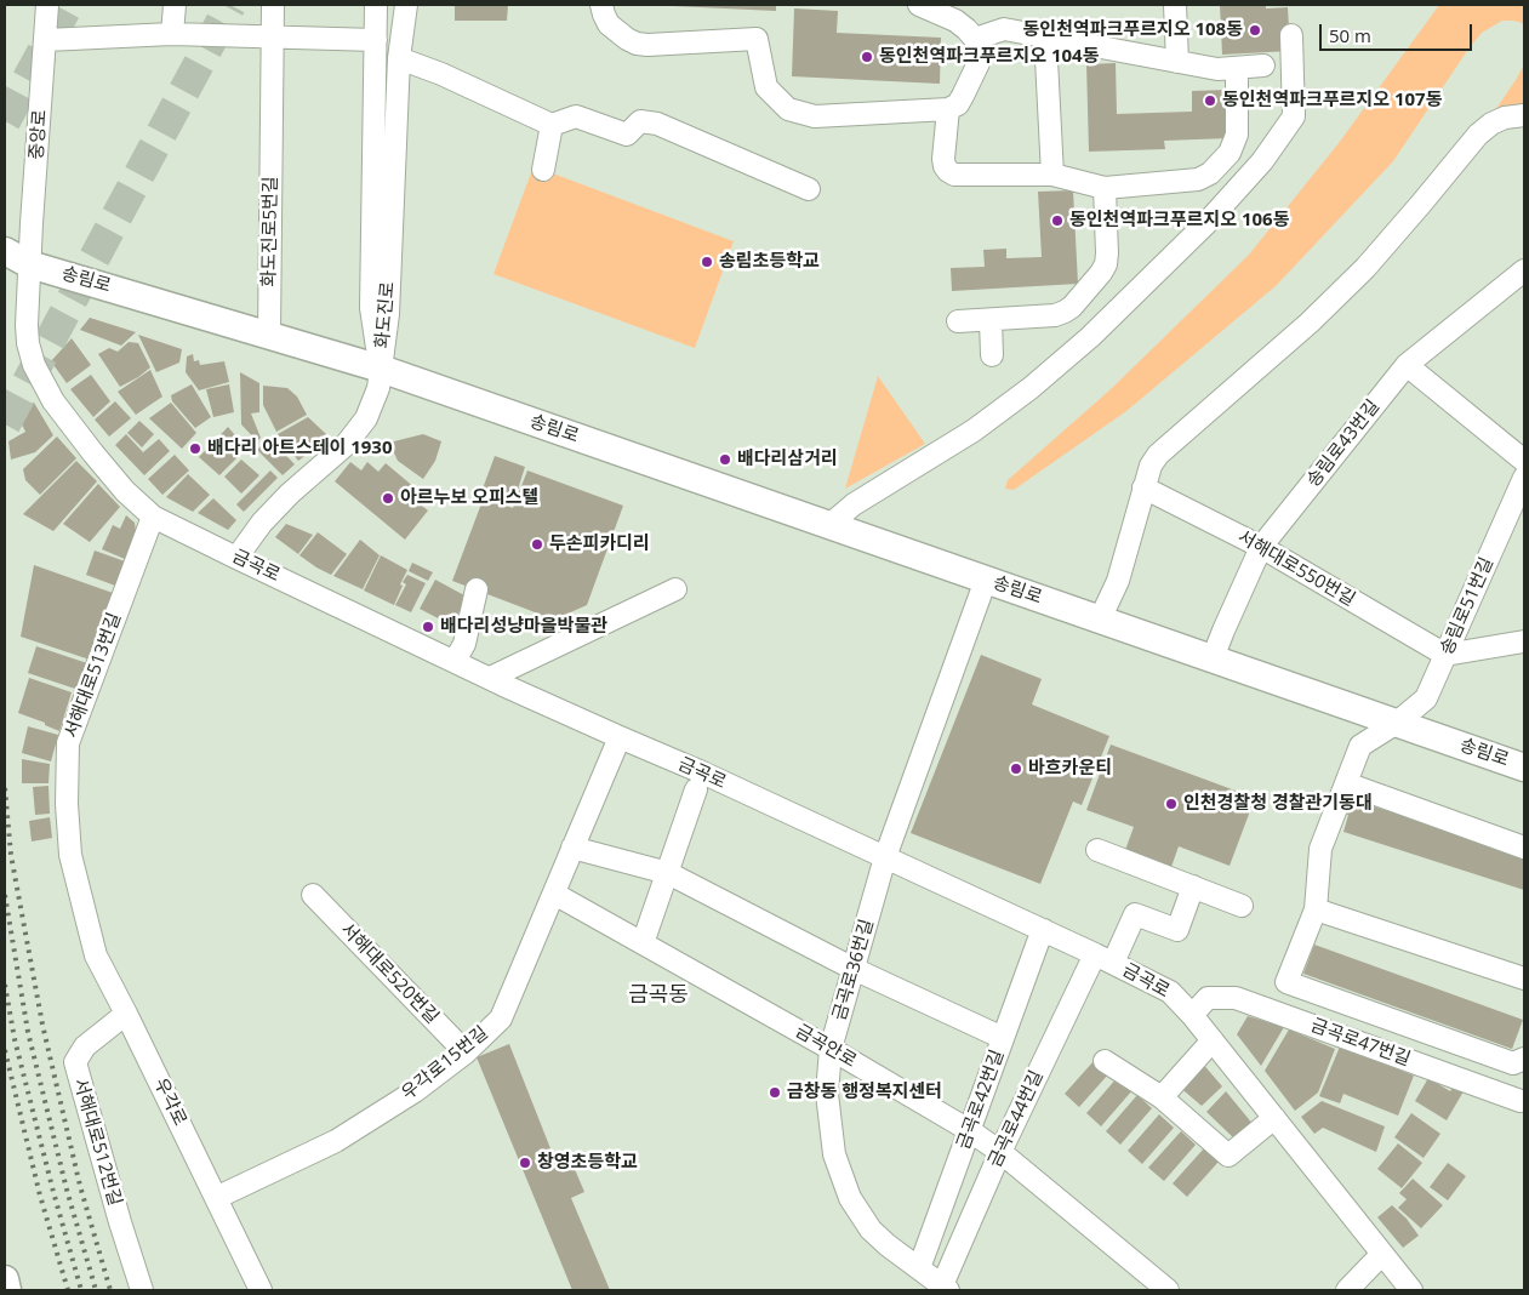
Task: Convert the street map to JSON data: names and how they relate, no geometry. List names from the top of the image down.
{
  "streets": {
    "main road": ["송림로"],
    "street": [
      "중앙로",
      "화도진로5번길",
      "화도진로",
      "송림로43번길",
      "금곡로",
      "서해대로550번길",
      "송림로51번길",
      "서해대로513번길",
      "금곡로36번길",
      "서해대로520번길",
      "금곡로47번길",
      "금곡안로",
      "우각로15번길",
      "금곡로42번길",
      "우각로",
      "금곡로44번길",
      "서해대로512번길"
    ]
  },
  "crossings": [
    ["중앙로", "송림로"],
    ["중앙로", "금곡로"],
    ["화도진로5번길", "송림로"],
    ["송림로", "화도진로"],
    ["송림로", "송림로43번길"],
    ["송림로", "금곡로"],
    ["송림로", "송림로51번길"],
    ["송림로", "금곡로36번길"],
    ["송림로43번길", "서해대로550번길"],
    ["금곡로", "서해대로513번길"],
    ["금곡로", "금곡로36번길"],
    ["금곡로", "금곡로47번길"],
    ["금곡로", "우각로15번길"],
    ["금곡로", "금곡로42번길"],
    ["금곡로", "금곡로44번길"],
    ["서해대로550번길", "송림로51번길"],
    ["송림로51번길", "금곡로47번길"],
    ["서해대로513번길", "우각로"],
    ["금곡로36번길", "금곡안로"],
    ["금곡로36번길", "금곡로42번길"],
    ["금곡로36번길", "금곡로44번길"],
    ["서해대로520번길", "우각로15번길"],
    ["금곡안로", "우각로15번길"],
    ["금곡안로", "금곡로42번길"],
    ["금곡안로", "금곡로44번길"],
    ["우각로15번길", "우각로"],
    ["우각로", "서해대로512번길"]
  ],
  "districts": ["금곡동"],
  "places": [
    "동인천역파크푸르지오 108동",
    "동인천역파크푸르지오 104동",
    "동인천역파크푸르지오 107동",
    "동인천역파크푸르지오 106동",
    "송림초등학교",
    "배다리 아트스테이 1930",
    "배다리삼거리",
    "아르누보 오피스텔",
    "두손피카디리",
    "배다리성냥마을박물관",
    "바흐카운티",
    "인천경찰청 경찰관기동대",
    "금창동 행정복지센터",
    "창영초등학교"
  ],
  "scale_bar": "50 m"
}
